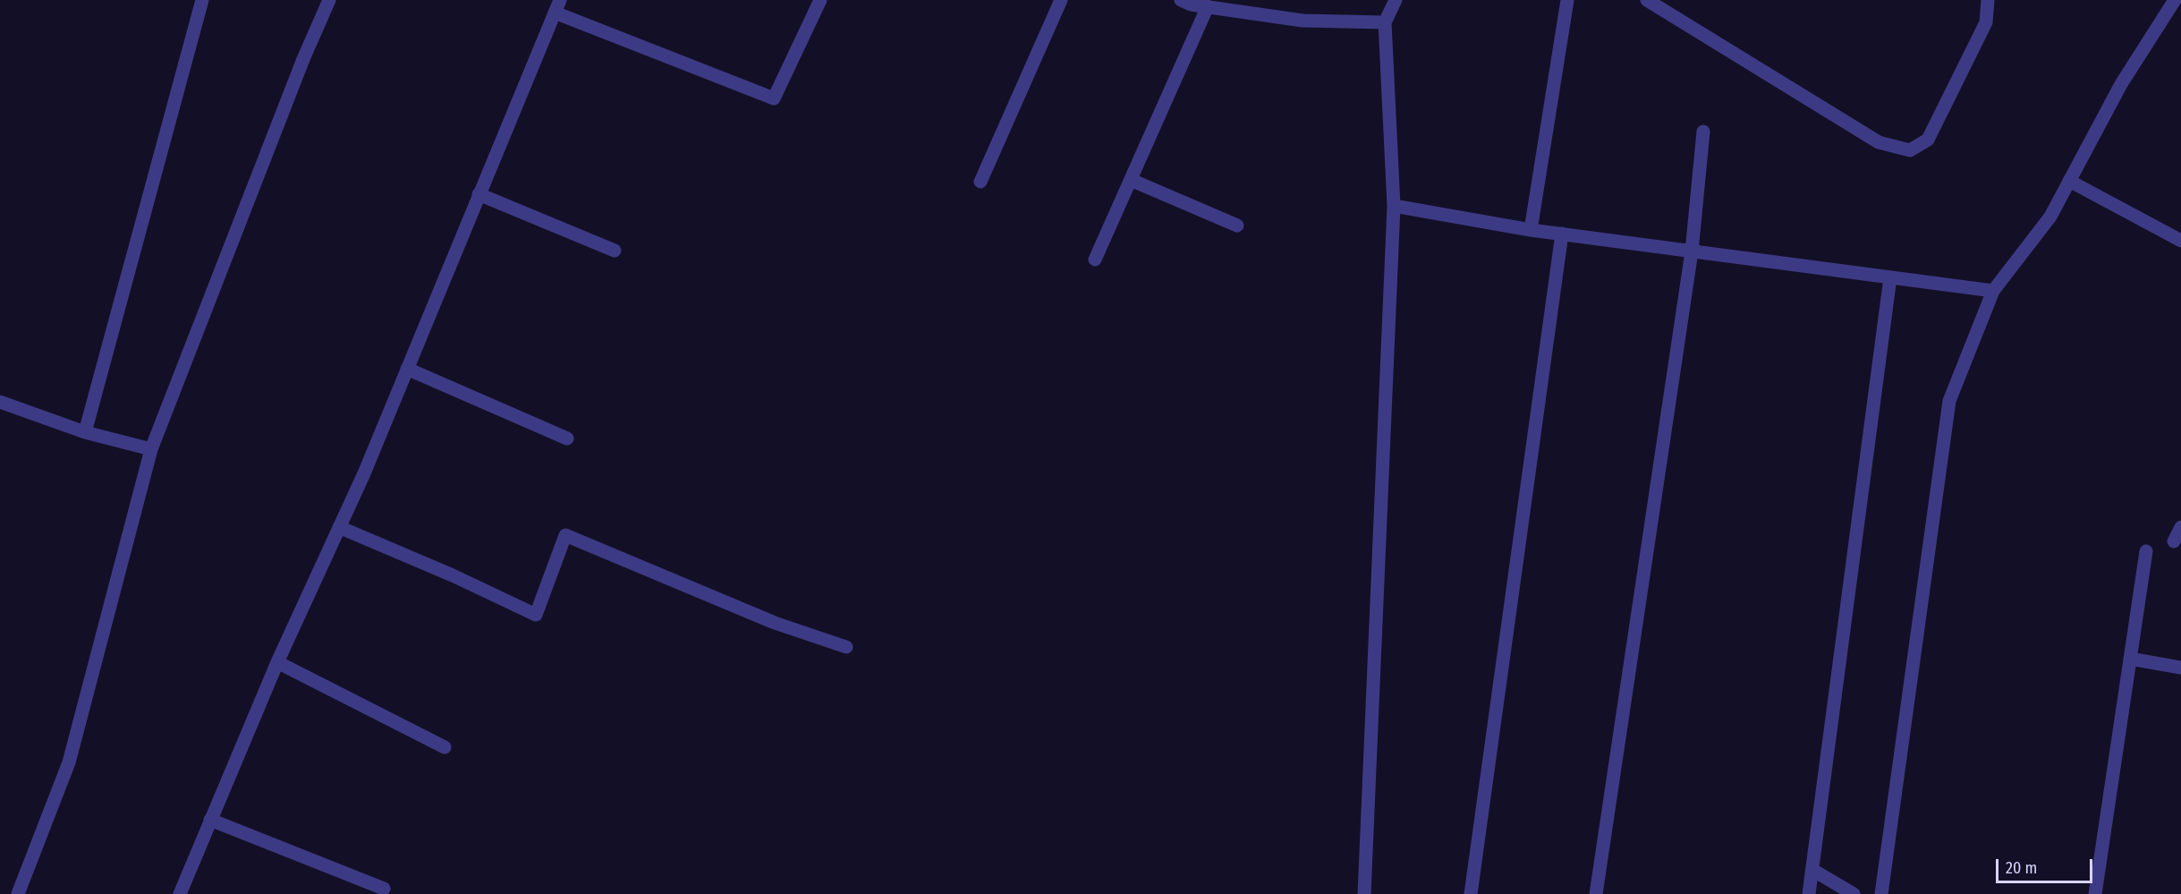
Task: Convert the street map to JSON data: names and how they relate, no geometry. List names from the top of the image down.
{
  "scale_bar": "20 m"
}
